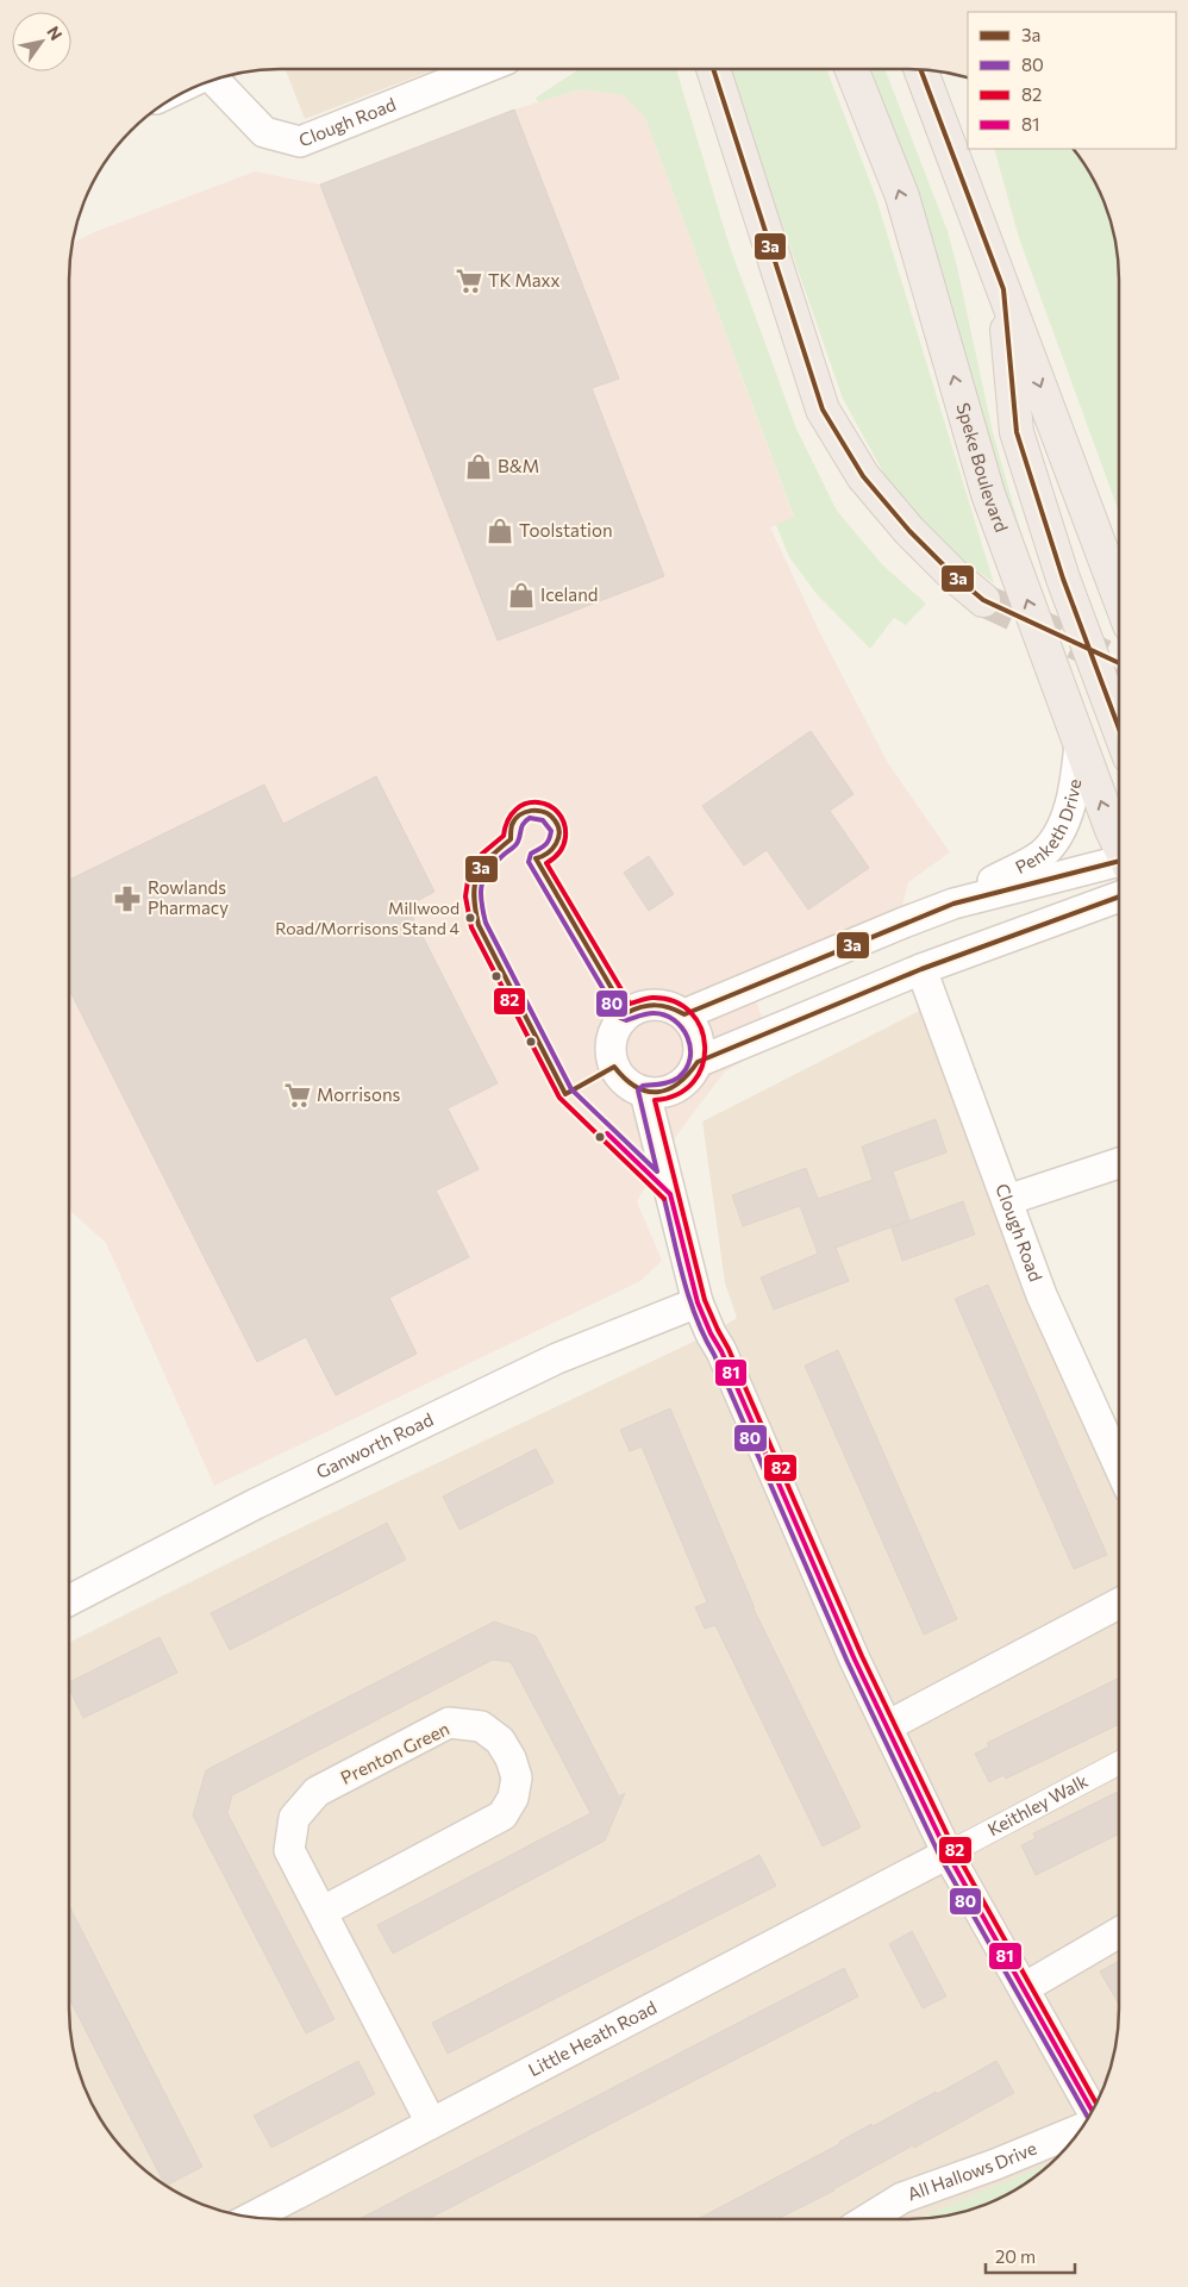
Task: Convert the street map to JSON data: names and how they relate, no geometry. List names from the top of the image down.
{
  "streets": {
    "highway": ["Speke Boulevard"],
    "street": [
      "Clough Road",
      "Penketh Drive",
      "Ganworth Road",
      "Prenton Green",
      "Keithley Walk",
      "Little Heath Road",
      "All Hallows Drive"
    ]
  },
  "crossings": [
    ["Speke Boulevard", "Penketh Drive"],
    ["Prenton Green", "Little Heath Road"],
    ["Keithley Walk", "Little Heath Road"]
  ],
  "places": {
    "supermarket": ["TK Maxx", "Morrisons"],
    "shop": ["B&M", "Toolstation", "Iceland"],
    "pharmacy": ["Rowlands Pharmacy"],
    "other": ["Millwood Road/Morrisons Stand 4"]
  },
  "lines": [
    "transit line 3a",
    "transit line 82",
    "transit line 80",
    "transit line 81"
  ],
  "legend": [
    "3a",
    "80",
    "82",
    "81"
  ],
  "scale_bar": "20 m",
  "north": "top right"
}
